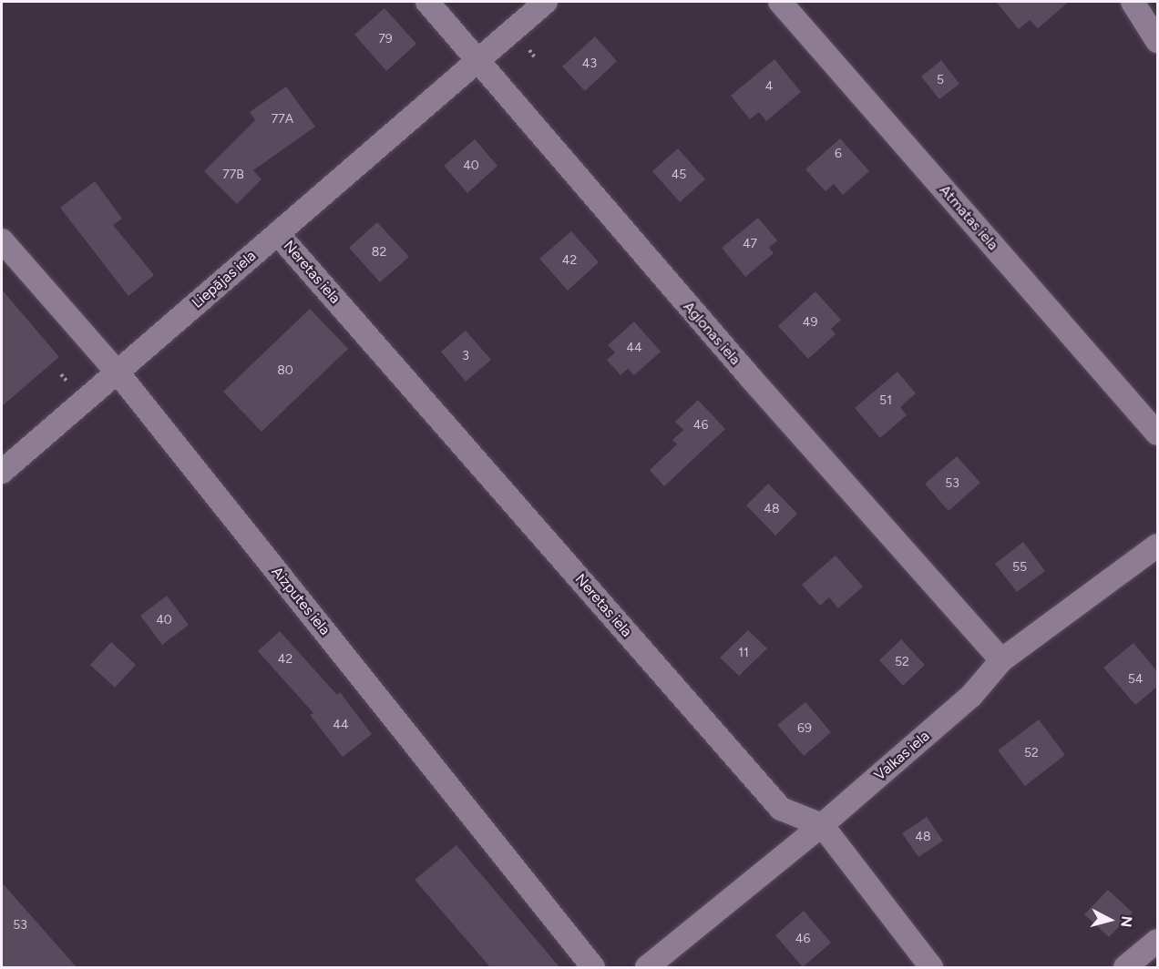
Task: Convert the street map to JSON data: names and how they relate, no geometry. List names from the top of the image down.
{
  "streets": {
    "street": [
      "Atmatas iela",
      "Neretas iela",
      "Liepājas iela",
      "Aglonas iela",
      "Aizputes iela",
      "Valkas iela"
    ]
  },
  "crossings": [
    ["Neretas iela", "Liepājas iela"],
    ["Neretas iela", "Valkas iela"],
    ["Liepājas iela", "Aglonas iela"],
    ["Liepājas iela", "Aizputes iela"],
    ["Aglonas iela", "Valkas iela"]
  ],
  "house_numbers": [
    "79",
    "43",
    "5",
    "4",
    "77A",
    "6",
    "40",
    "77B",
    "45",
    "47",
    "82",
    "42",
    "49",
    "44",
    "3",
    "80",
    "51",
    "46",
    "53",
    "48",
    "55",
    "40",
    "11",
    "42",
    "52",
    "54",
    "44",
    "69",
    "52",
    "48",
    "53",
    "46"
  ],
  "north": "right"
}
